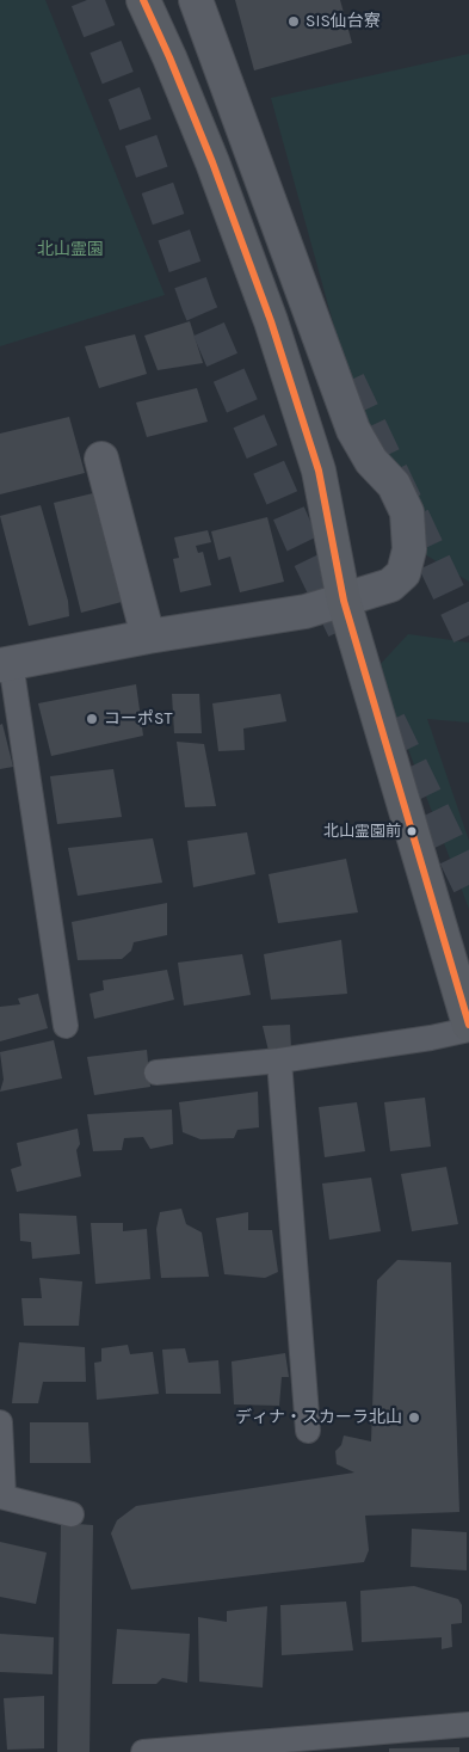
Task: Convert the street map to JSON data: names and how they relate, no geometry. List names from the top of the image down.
{
  "parks": ["北山霊園"],
  "places": [
    "SIS仙台寮",
    "コーポST",
    "北山霊園前",
    "ディナ・スカーラ北山"
  ]
}
